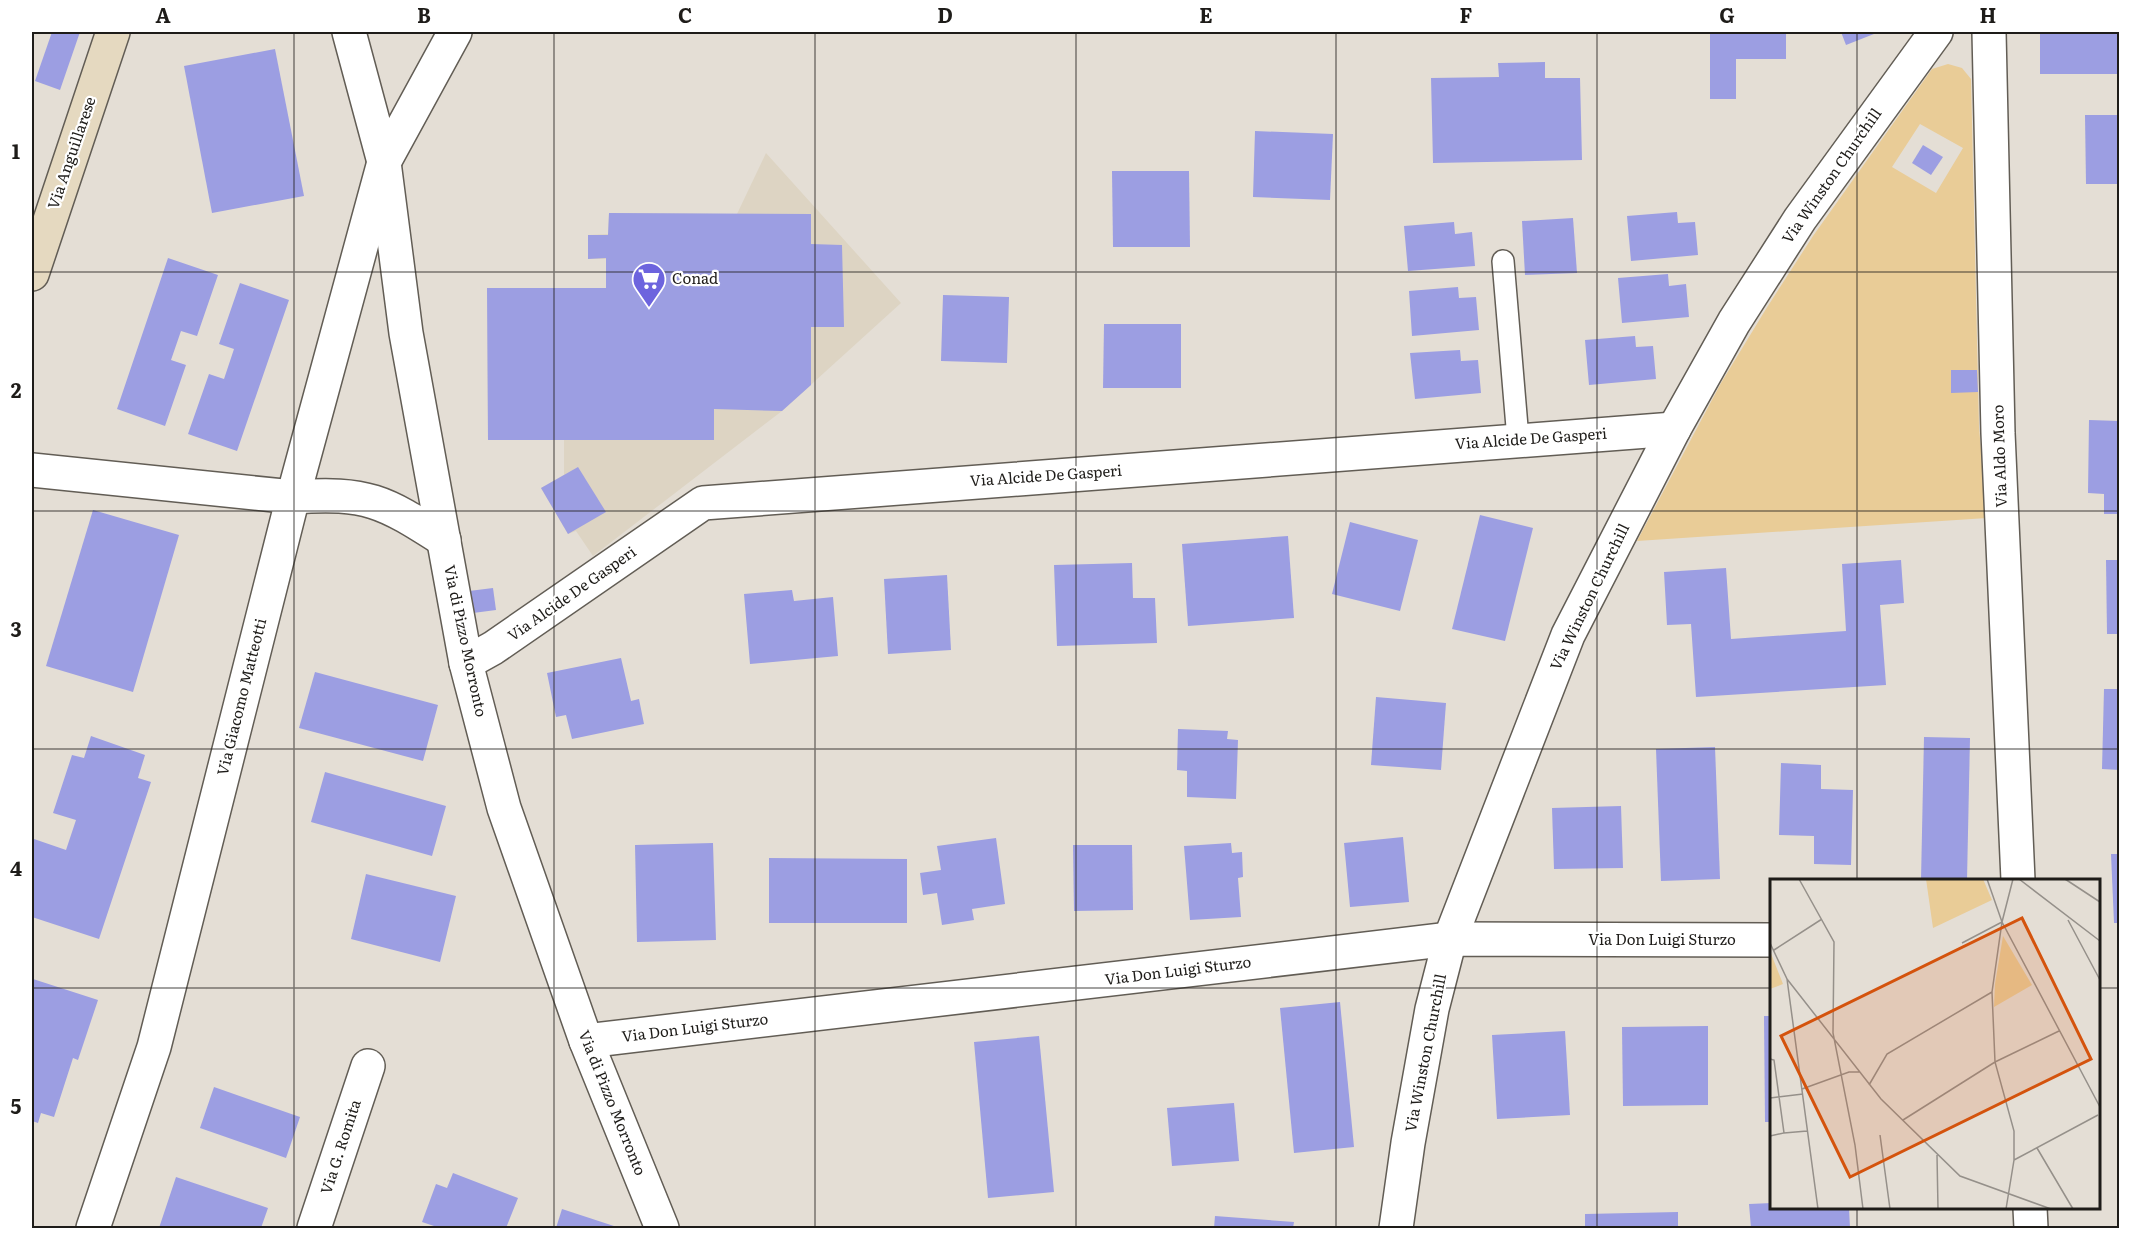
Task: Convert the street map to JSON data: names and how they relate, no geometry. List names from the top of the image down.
{
  "streets": {
    "main road": ["Via Anguillarese"],
    "street": [
      "Via Winston Churchill",
      "Via Alcide De Gasperi",
      "Via Aldo Moro",
      "Via di Pizzo Morronto",
      "Via Giacomo Matteotti",
      "Via Don Luigi Sturzo",
      "Via G. Romita"
    ]
  },
  "crossings": [
    ["Via Winston Churchill", "Via Alcide De Gasperi"],
    ["Via Winston Churchill", "Via Don Luigi Sturzo"],
    ["Via Alcide De Gasperi", "Via di Pizzo Morronto"],
    ["Via di Pizzo Morronto", "Via Giacomo Matteotti"],
    ["Via di Pizzo Morronto", "Via Don Luigi Sturzo"]
  ],
  "places": {
    "supermarket": ["Conad"]
  },
  "grid": {
    "columns": [
      "A",
      "B",
      "C",
      "D",
      "E",
      "F",
      "G",
      "H"
    ],
    "rows": [
      "1",
      "2",
      "3",
      "4",
      "5"
    ]
  }
}
